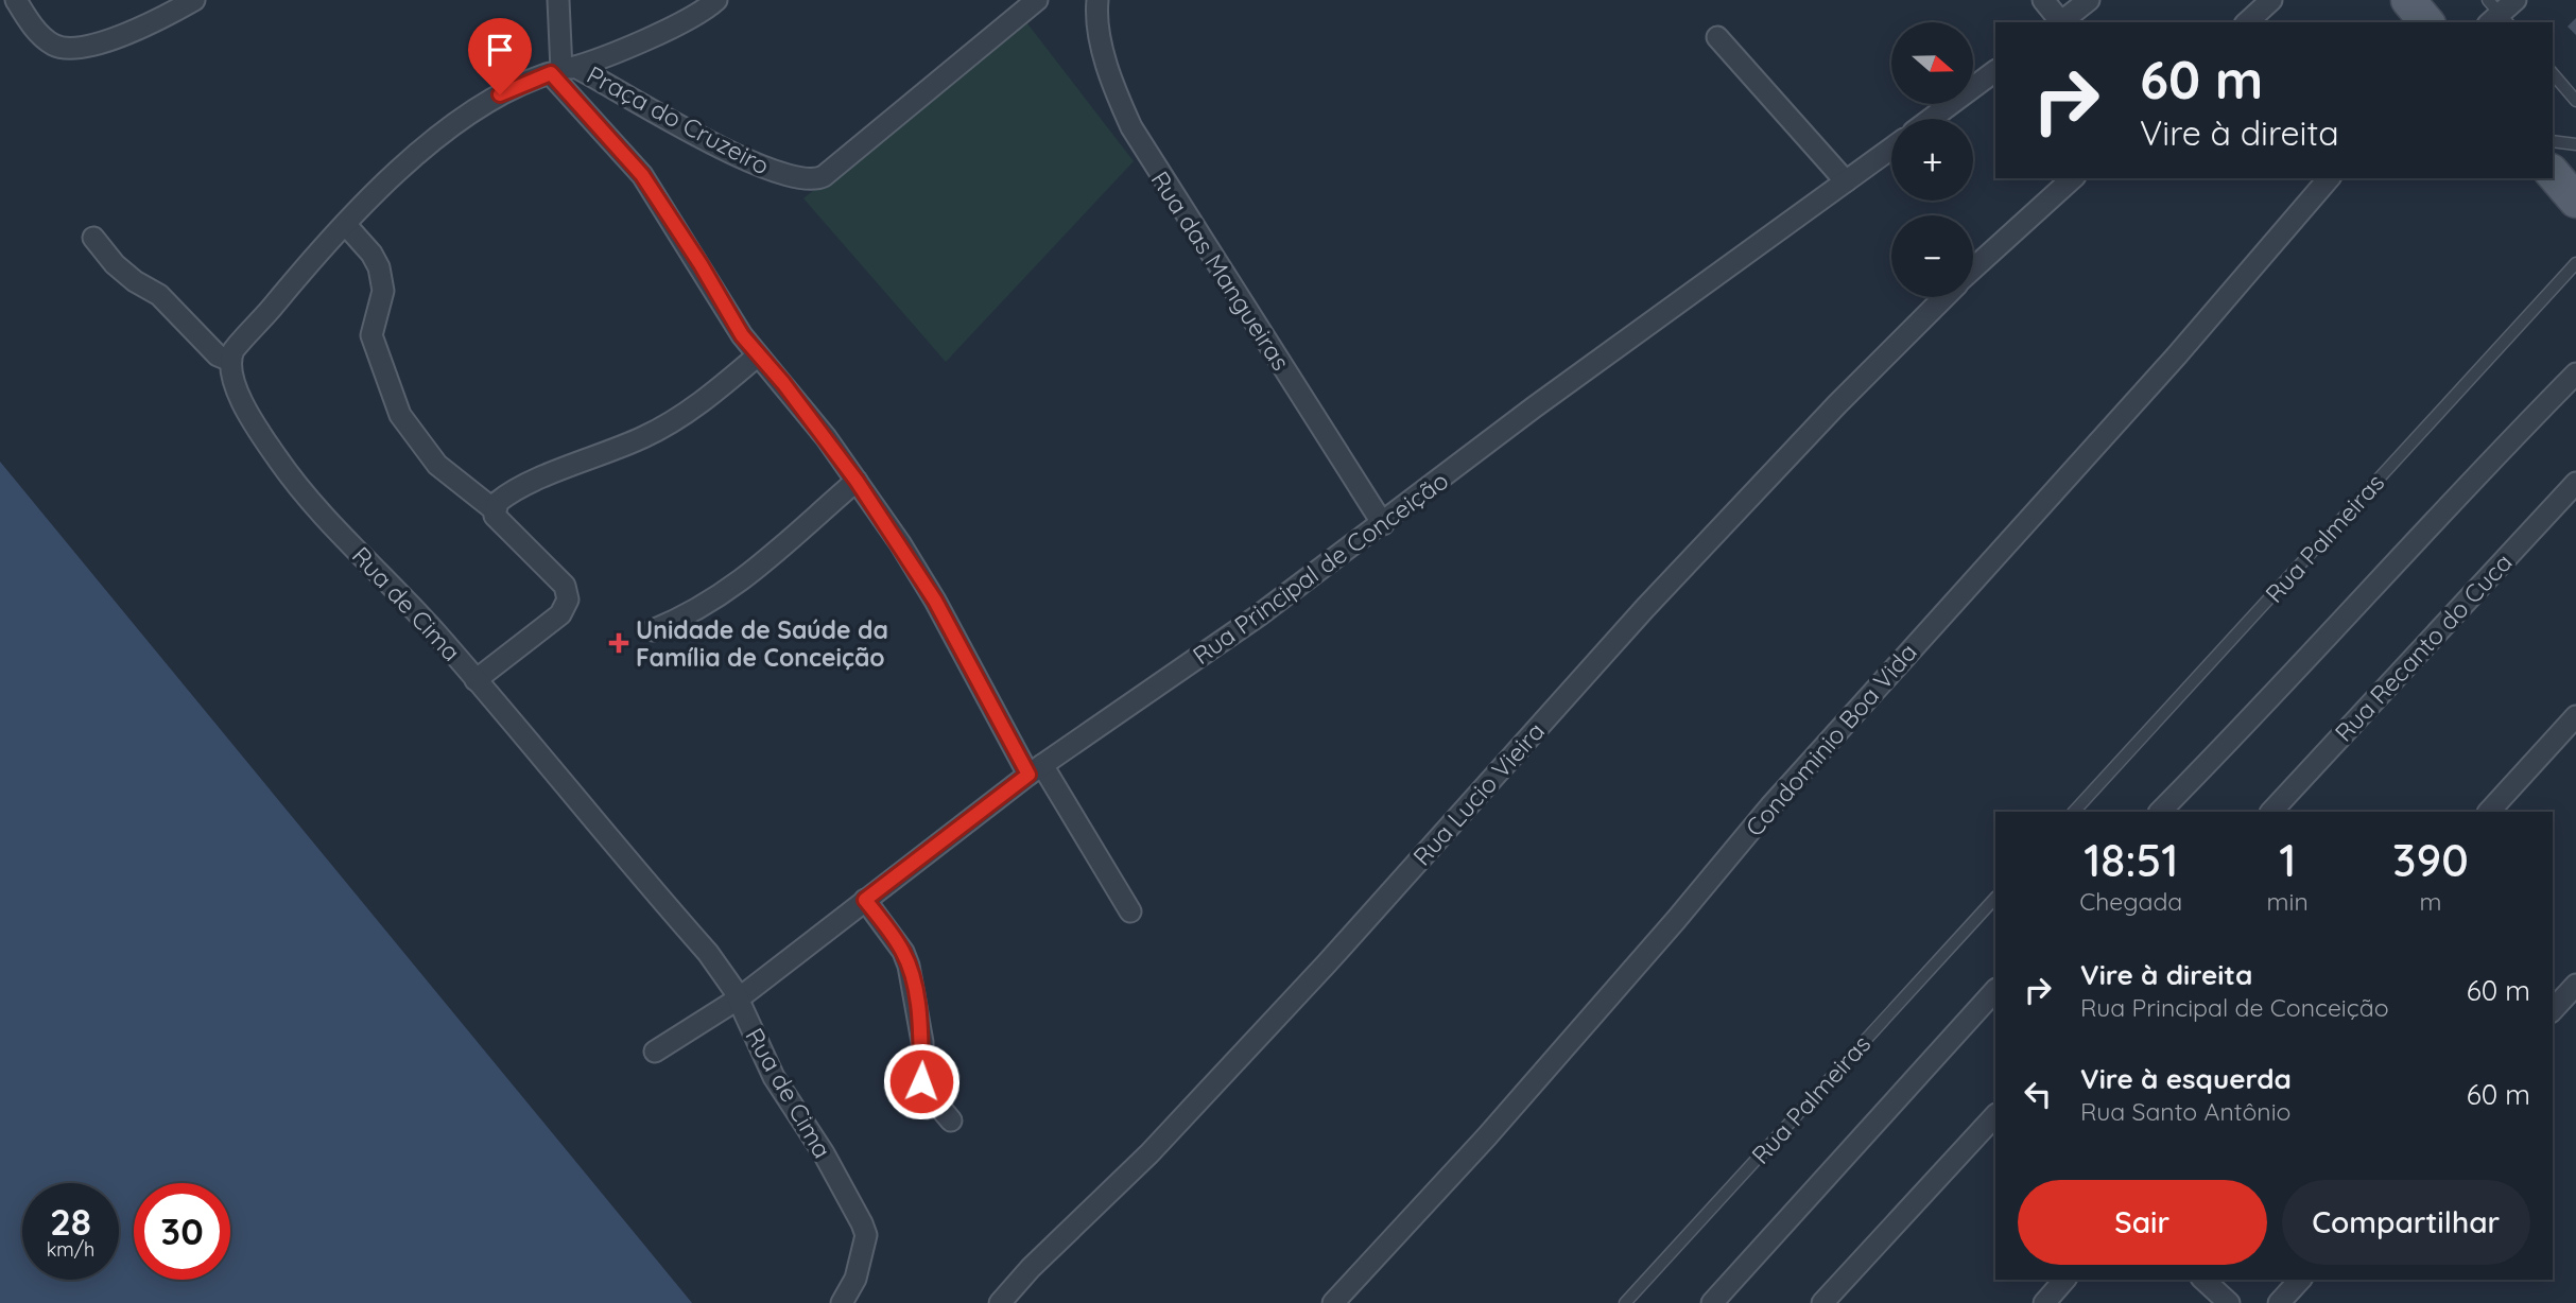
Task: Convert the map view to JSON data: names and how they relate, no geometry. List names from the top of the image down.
{
  "streets": {
    "street": [
      "Praça do Cruzeiro",
      "Rua das Mangueiras",
      "Rua Principal de Conceição",
      "Rua de Cima",
      "Rua Recanto do Cuca",
      "Condominio Boa Vida",
      "Rua Lucio Vieira"
    ],
    "lane": ["Rua Palmeiras"]
  },
  "crossings": [
    ["Rua das Mangueiras", "Rua Principal de Conceição"],
    ["Rua Principal de Conceição", "Rua de Cima"]
  ],
  "places": {
    "health": ["Unidade de Saúde da Família de Conceição"]
  },
  "north": "right",
  "page": {
    "map_buttons": ["+", "−"],
    "turn": ["60 m", "Vire à direita"],
    "eta": [
      "18:51",
      "Chegada",
      "1",
      "min",
      "390",
      "m"
    ],
    "list": [
      {
        "name": "Vire à direita",
        "note": "Rua Principal de Conceição",
        "value": "60 m"
      },
      {
        "name": "Vire à esquerda",
        "note": "Rua Santo Antônio",
        "value": "60 m"
      }
    ],
    "buttons": ["Sair", "Compartilhar"],
    "speed": "28 km/h",
    "limit": "30"
  }
}
